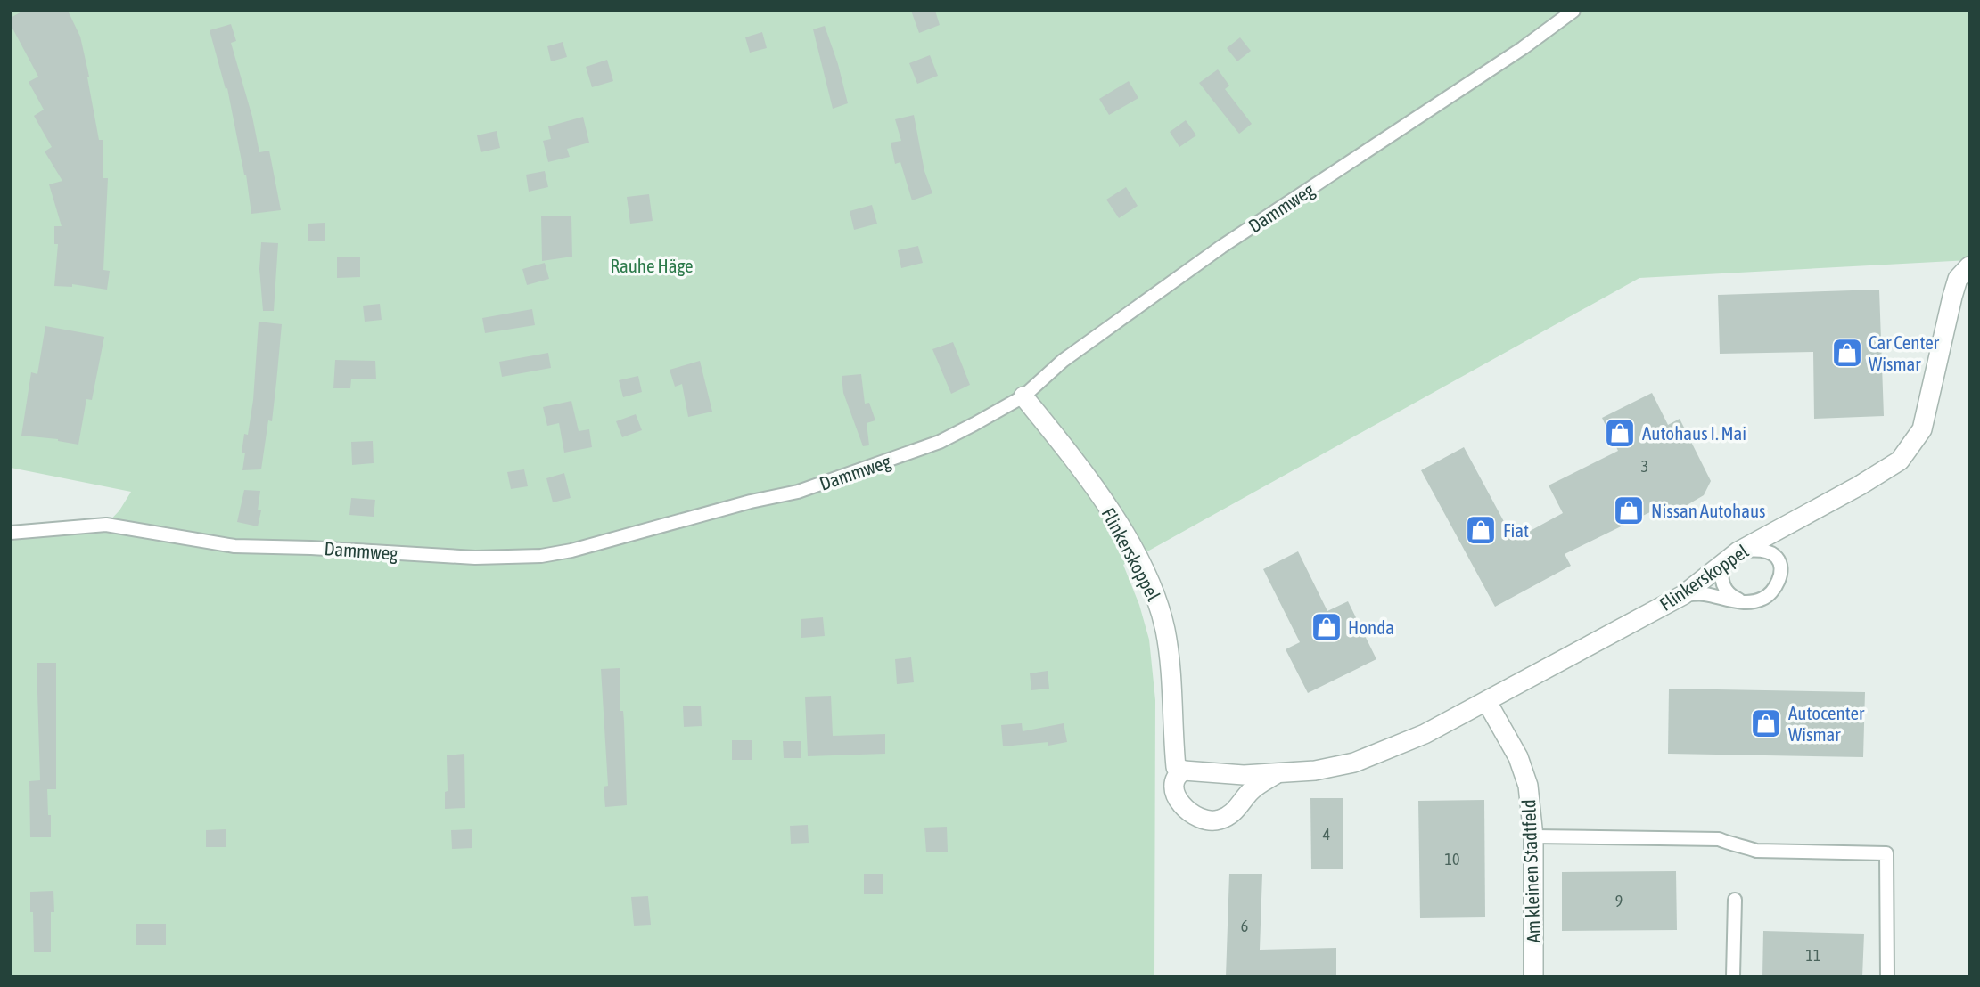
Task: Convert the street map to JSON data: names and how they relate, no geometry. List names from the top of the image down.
{
  "streets": {
    "street": ["Flinkerskoppel", "Am kleinen Stadtfeld"],
    "lane": ["Dammweg"]
  },
  "crossings": [
    ["Dammweg", "Flinkerskoppel"],
    ["Flinkerskoppel", "Am kleinen Stadtfeld"]
  ],
  "parks": ["Rauhe Häge"],
  "places": {
    "shop": [
      "Car Center Wismar",
      "Autohaus I. Mai",
      "Nissan Autohaus",
      "Fiat",
      "Honda",
      "Autocenter Wismar"
    ]
  },
  "house_numbers": [
    "3",
    "4",
    "10",
    "9",
    "6",
    "11"
  ]
}
